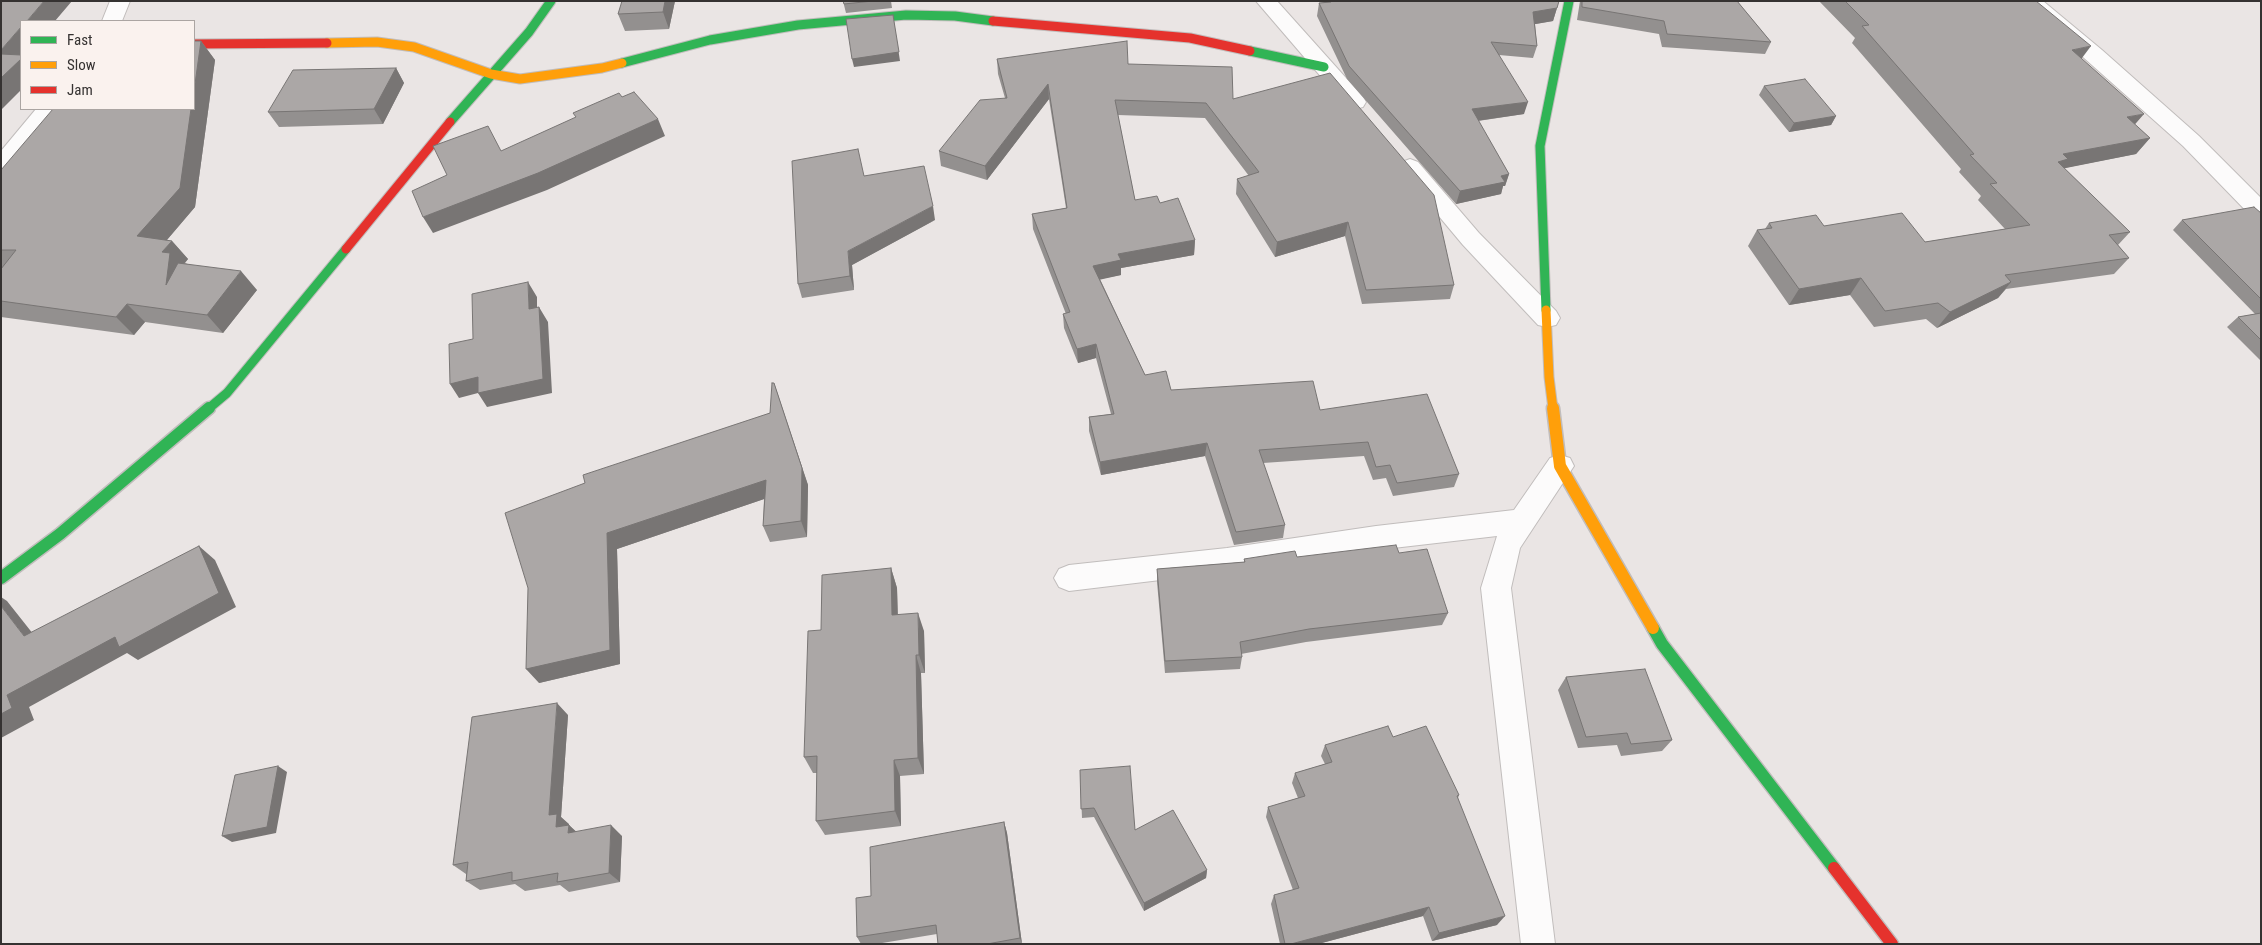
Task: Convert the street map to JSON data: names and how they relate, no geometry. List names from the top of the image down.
{
  "legend": ["Fast", "Slow", "Jam"]
}
